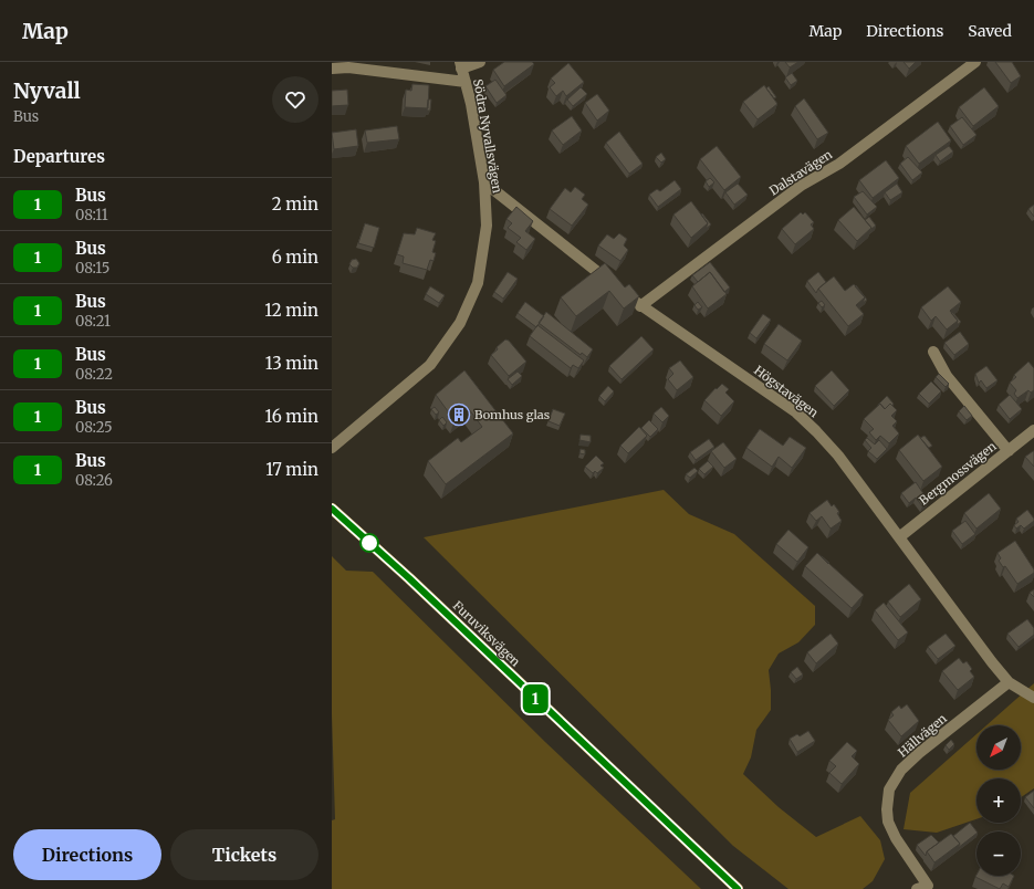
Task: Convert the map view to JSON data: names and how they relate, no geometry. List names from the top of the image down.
{
  "streets": {
    "main road": ["Furuviksvägen"],
    "street": [
      "Södra Nyvallsvägen",
      "Dalstavägen",
      "Högstavägen",
      "Bergmossvägen",
      "Hällvägen"
    ]
  },
  "crossings": [
    ["Södra Nyvallsvägen", "Högstavägen"],
    ["Dalstavägen", "Högstavägen"],
    ["Högstavägen", "Bergmossvägen"],
    ["Högstavägen", "Hällvägen"]
  ],
  "places": {
    "building": ["Bomhus glas"]
  },
  "lines": ["bus line 1"],
  "north": "bottom left",
  "page": {
    "header": "Map",
    "nav": ["Map", "Directions", "Saved"],
    "heading": [
      ["Nyvall", "Bus"],
      "Departures"
    ],
    "on_map": "1",
    "list": [
      {
        "mark": "1",
        "name": "Bus",
        "note": "08:11",
        "value": "2 min"
      },
      {
        "mark": "1",
        "name": "Bus",
        "note": "08:15",
        "value": "6 min"
      },
      {
        "mark": "1",
        "name": "Bus",
        "note": "08:21",
        "value": "12 min"
      },
      {
        "mark": "1",
        "name": "Bus",
        "note": "08:22",
        "value": "13 min"
      },
      {
        "mark": "1",
        "name": "Bus",
        "note": "08:25",
        "value": "16 min"
      },
      {
        "mark": "1",
        "name": "Bus",
        "note": "08:26",
        "value": "17 min"
      }
    ],
    "map_buttons": ["+", "−"],
    "buttons": ["Directions", "Tickets"]
  }
}
